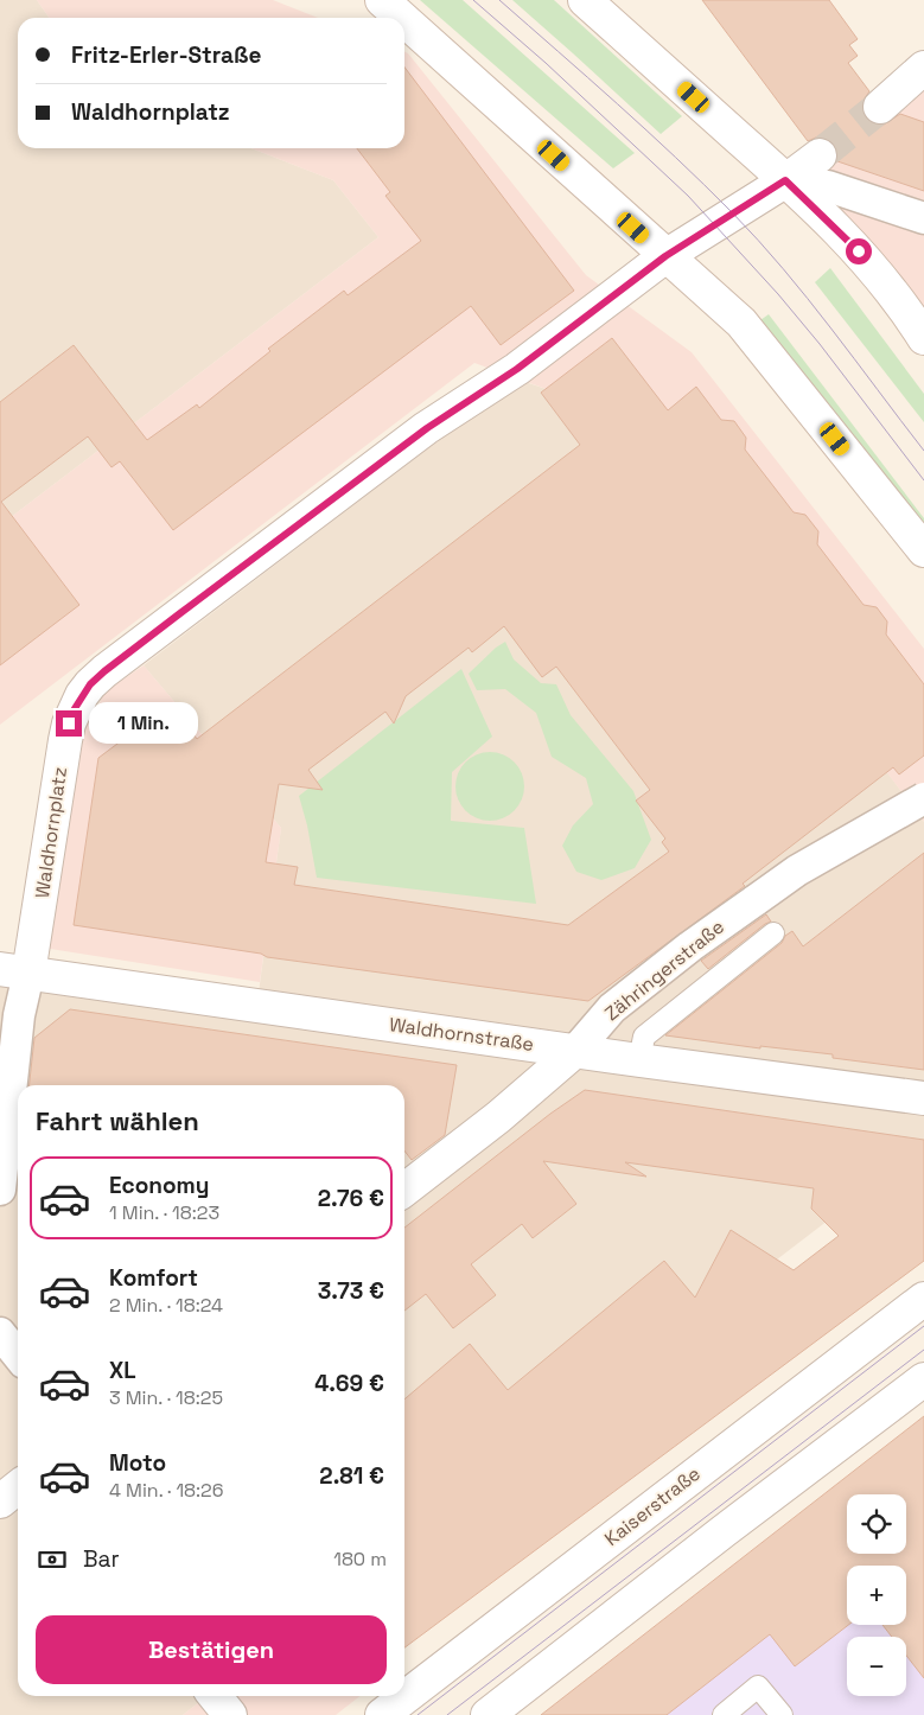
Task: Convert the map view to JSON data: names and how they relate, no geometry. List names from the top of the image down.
{
  "streets": {
    "street": [
      "Waldhornplatz",
      "Zähringerstraße",
      "Waldhornstraße",
      "Kaiserstraße"
    ]
  },
  "crossings": [
    ["Waldhornplatz", "Waldhornstraße"],
    ["Zähringerstraße", "Waldhornstraße"]
  ],
  "page": {
    "banner": ["Fritz-Erler-Straße", "Waldhornplatz"],
    "bubble": "1 Min.",
    "heading": "Fahrt wählen",
    "list": [
      {
        "name": "Economy",
        "note": "1 Min. · 18:23",
        "value": "2.76 €"
      },
      {
        "name": "Komfort",
        "note": "2 Min. · 18:24",
        "value": "3.73 €"
      },
      {
        "name": "XL",
        "note": "3 Min. · 18:25",
        "value": "4.69 €"
      },
      {
        "name": "Moto",
        "note": "4 Min. · 18:26",
        "value": "2.81 €"
      }
    ],
    "map_buttons": ["+", "−"],
    "pay": ["Bar", "180 m"],
    "buttons": "Bestätigen"
  }
}
